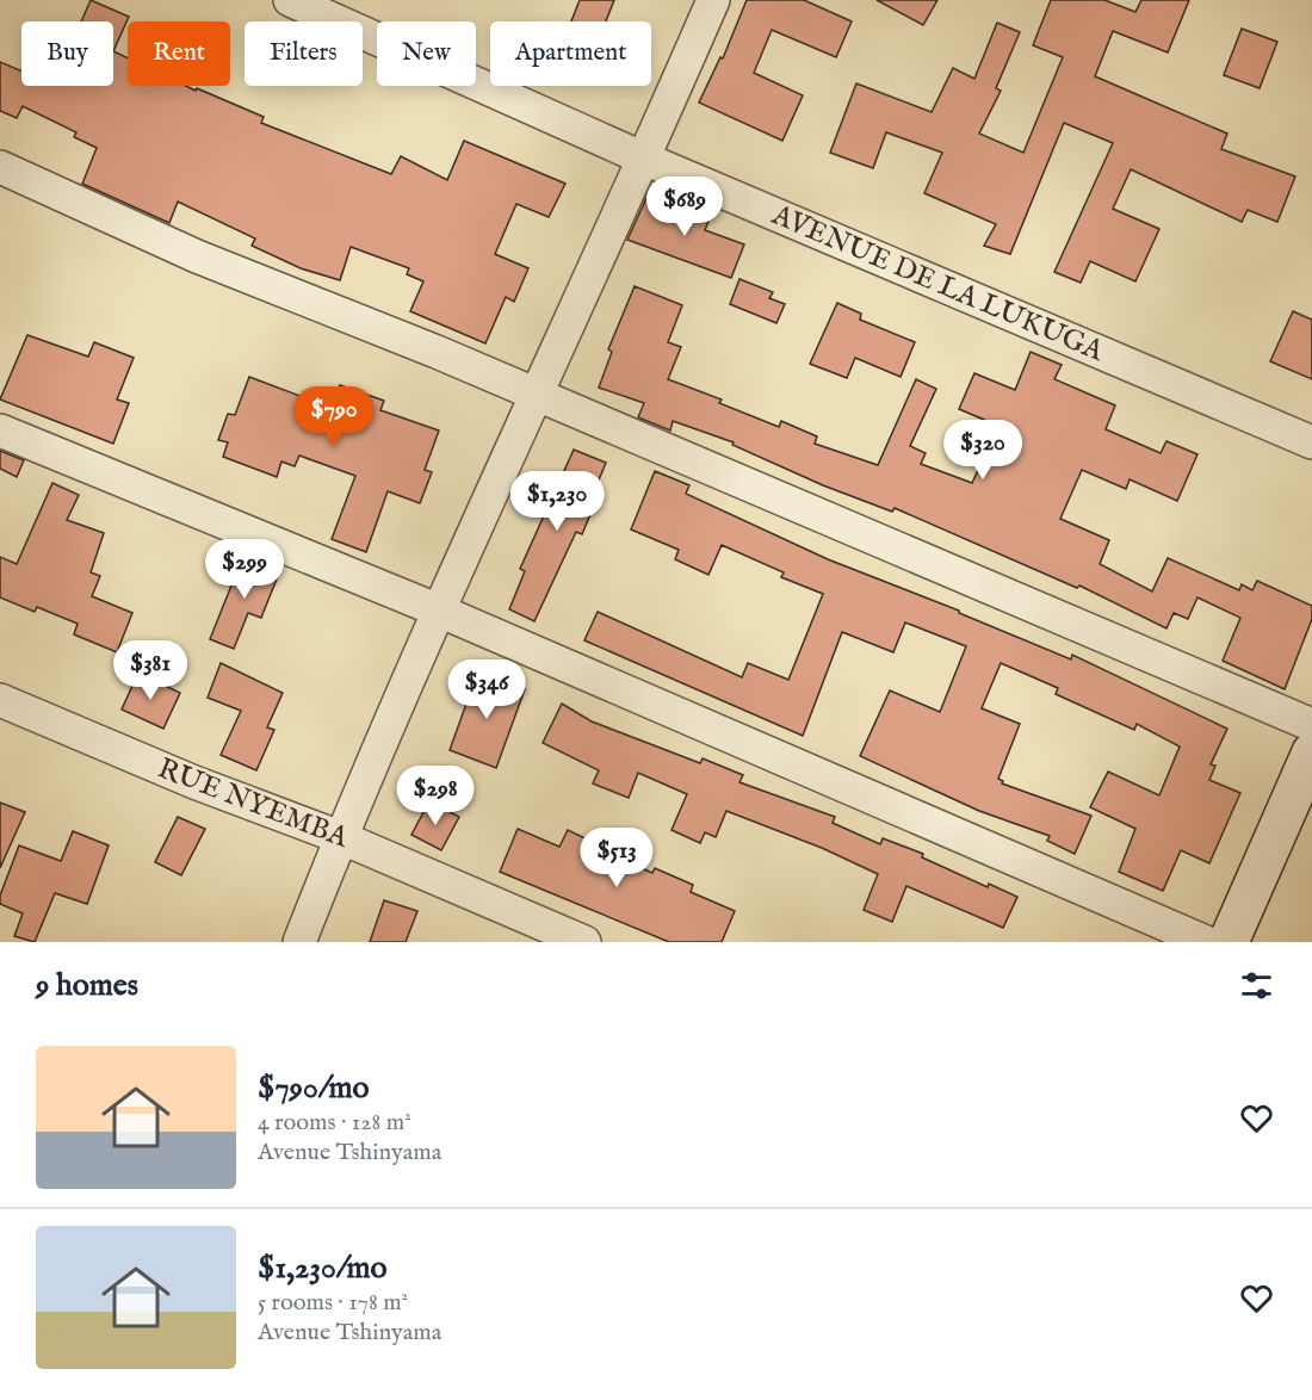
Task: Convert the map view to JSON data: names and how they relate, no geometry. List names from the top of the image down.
{
  "streets": {
    "street": ["AVENUE DE LA LUKUGA", "RUE NYEMBA"]
  },
  "page": {
    "chip": [
      "Buy",
      "Rent",
      "Filters",
      "New",
      "Apartment"
    ],
    "price": [
      "$689",
      "$790",
      "$320",
      "$1,230",
      "$299",
      "$381",
      "$346",
      "$298",
      "$513"
    ],
    "heading": "9 homes",
    "list": [
      {
        "name": "$790/mo",
        "note": "4 rooms · 128 m² · Avenue Tshinyama"
      },
      {
        "name": "$1,230/mo",
        "note": "5 rooms · 178 m² · Avenue Tshinyama"
      }
    ]
  }
}
